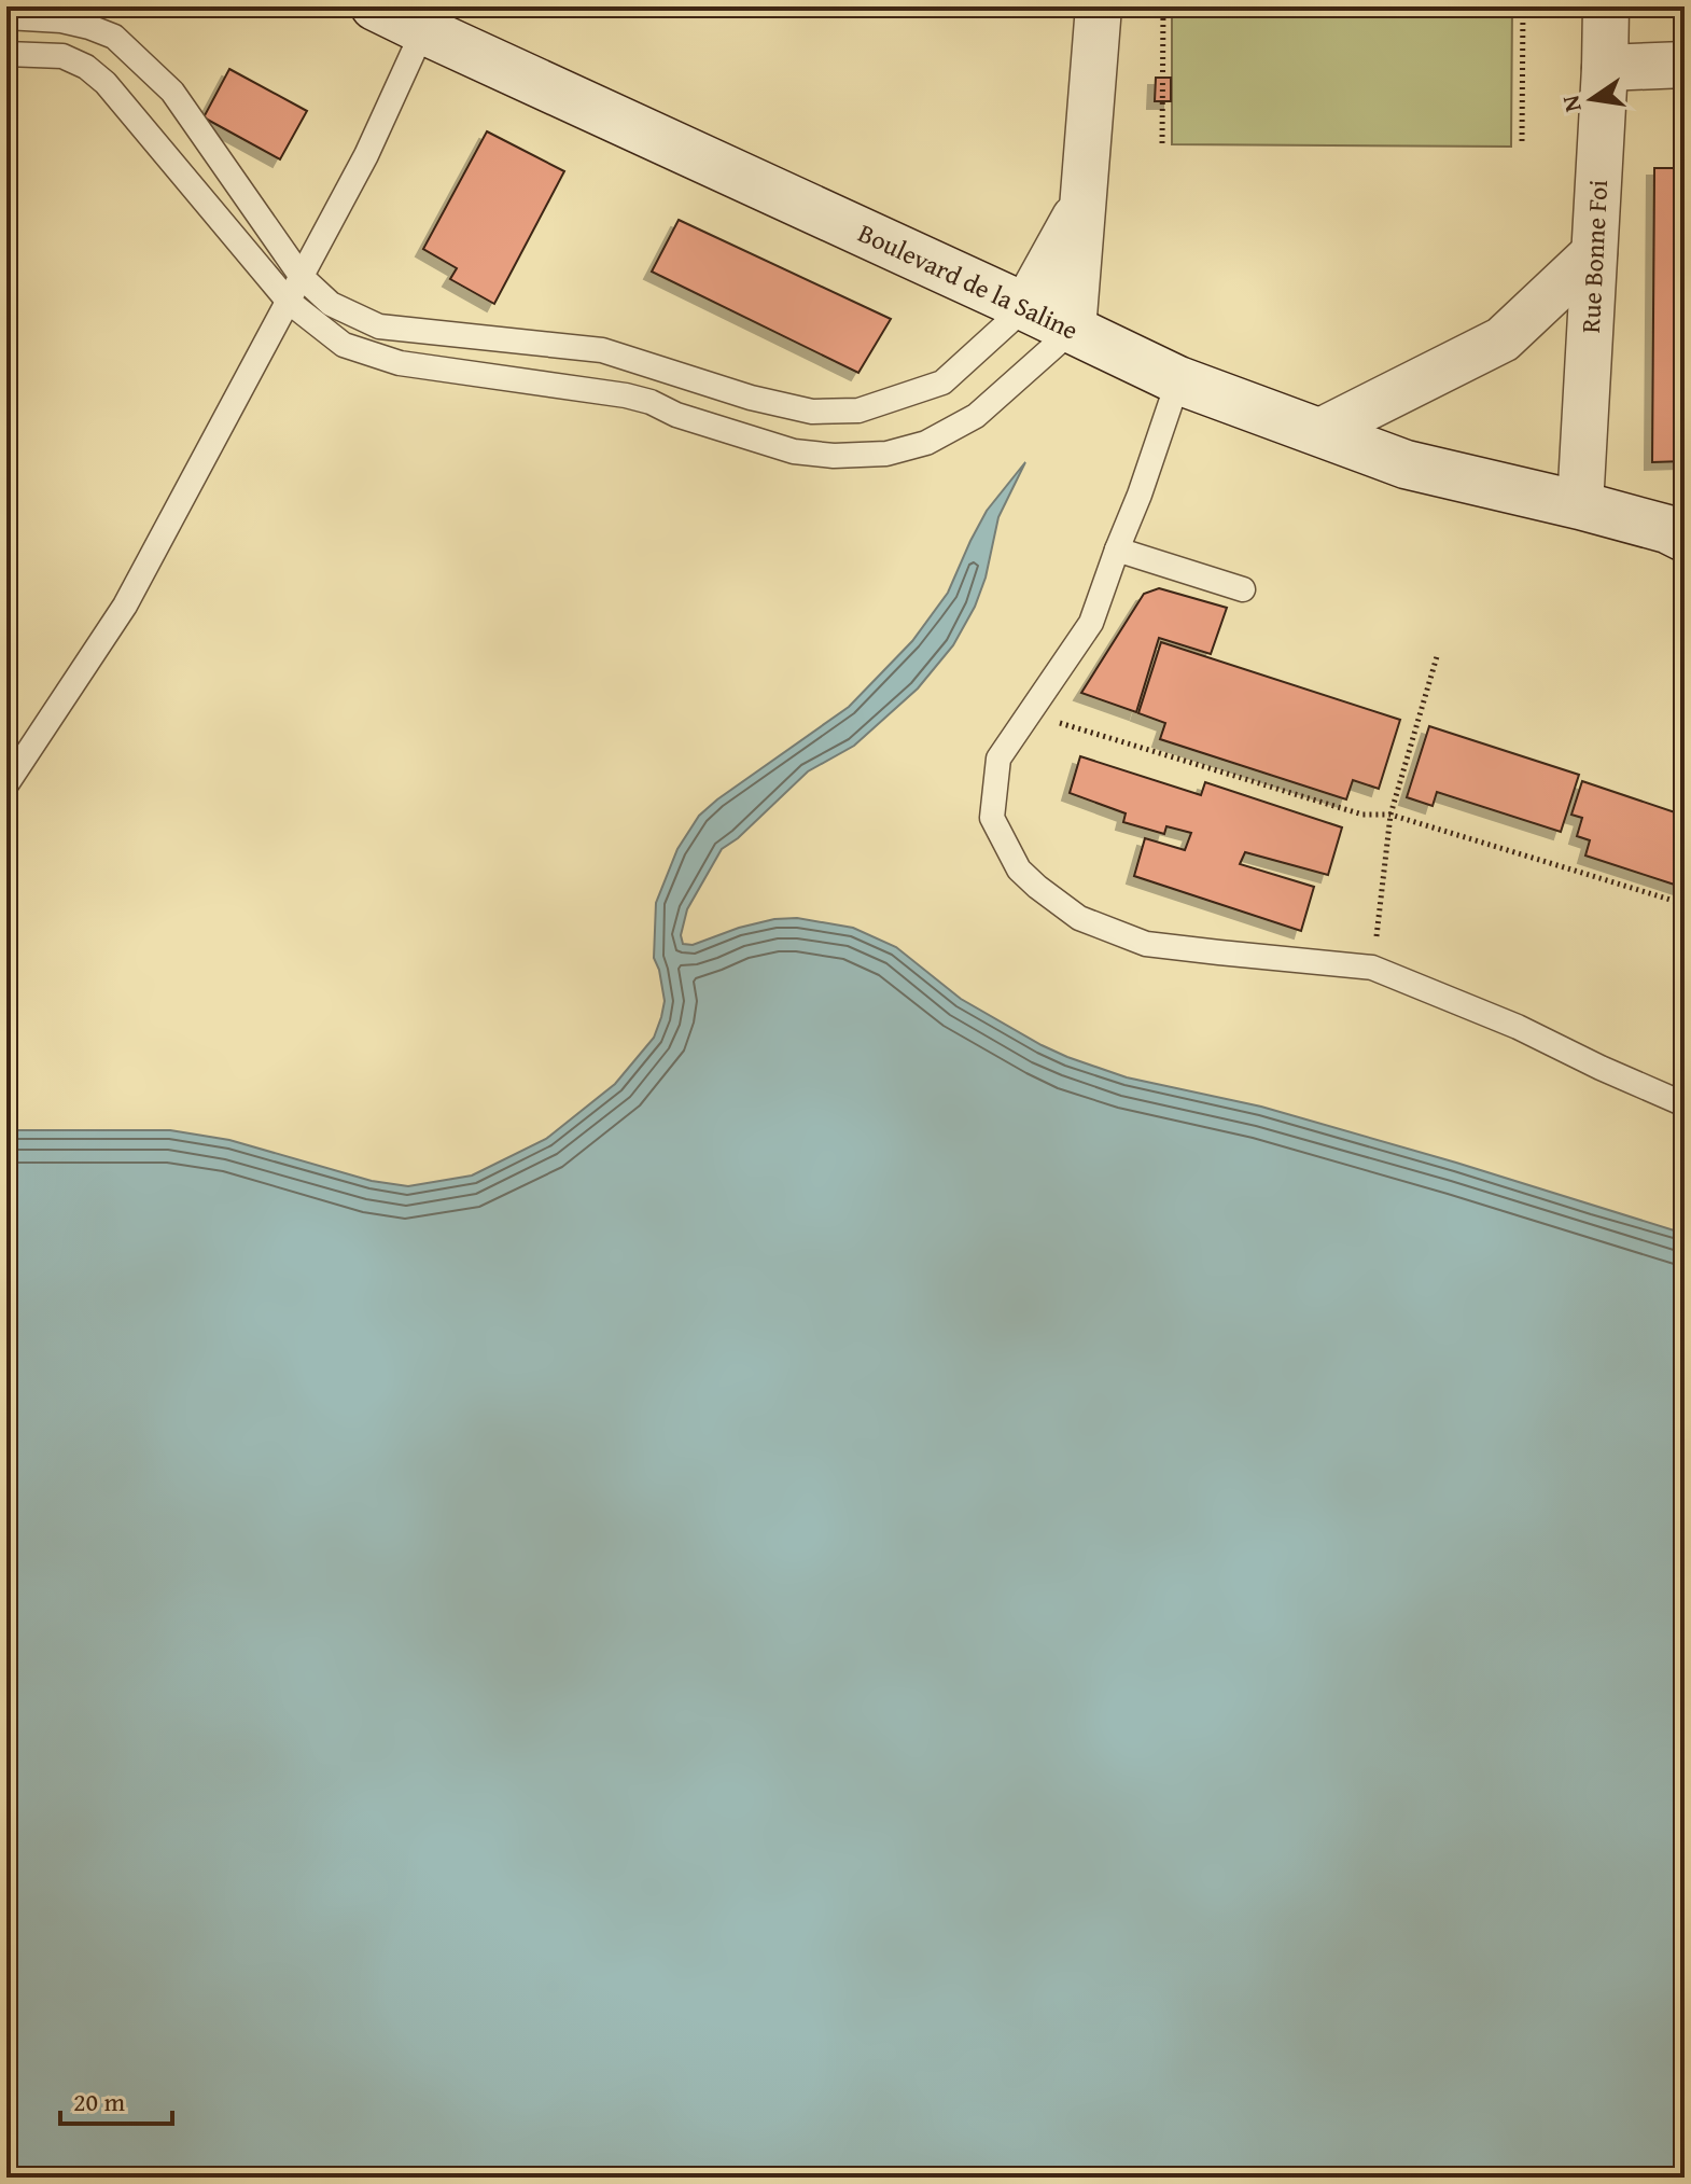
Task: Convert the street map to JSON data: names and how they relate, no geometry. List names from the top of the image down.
{
  "streets": {
    "main road": ["Boulevard de la Saline"],
    "street": ["Rue Bonne Foi"]
  },
  "crossings": [
    ["Rue Bonne Foi", "Boulevard de la Saline"]
  ],
  "scale_bar": "20 m",
  "north": "left"
}
